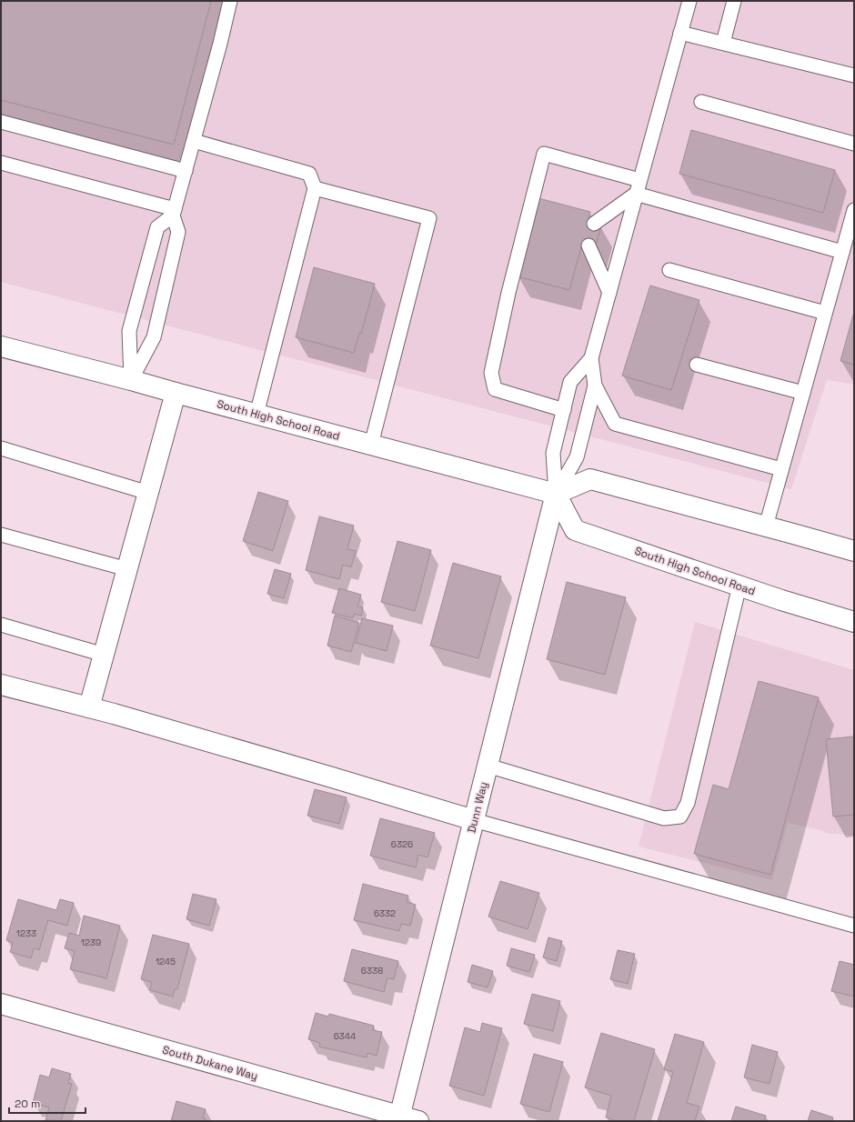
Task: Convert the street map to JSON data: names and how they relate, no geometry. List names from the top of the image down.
{
  "streets": {
    "street": ["South High School Road", "Dunn Way", "South Dukane Way"]
  },
  "crossings": [
    ["South High School Road", "Dunn Way"],
    ["Dunn Way", "South Dukane Way"]
  ],
  "house_numbers": [
    "6326",
    "6332",
    "1233",
    "1239",
    "1245",
    "6338",
    "6344"
  ],
  "scale_bar": "20 m"
}
